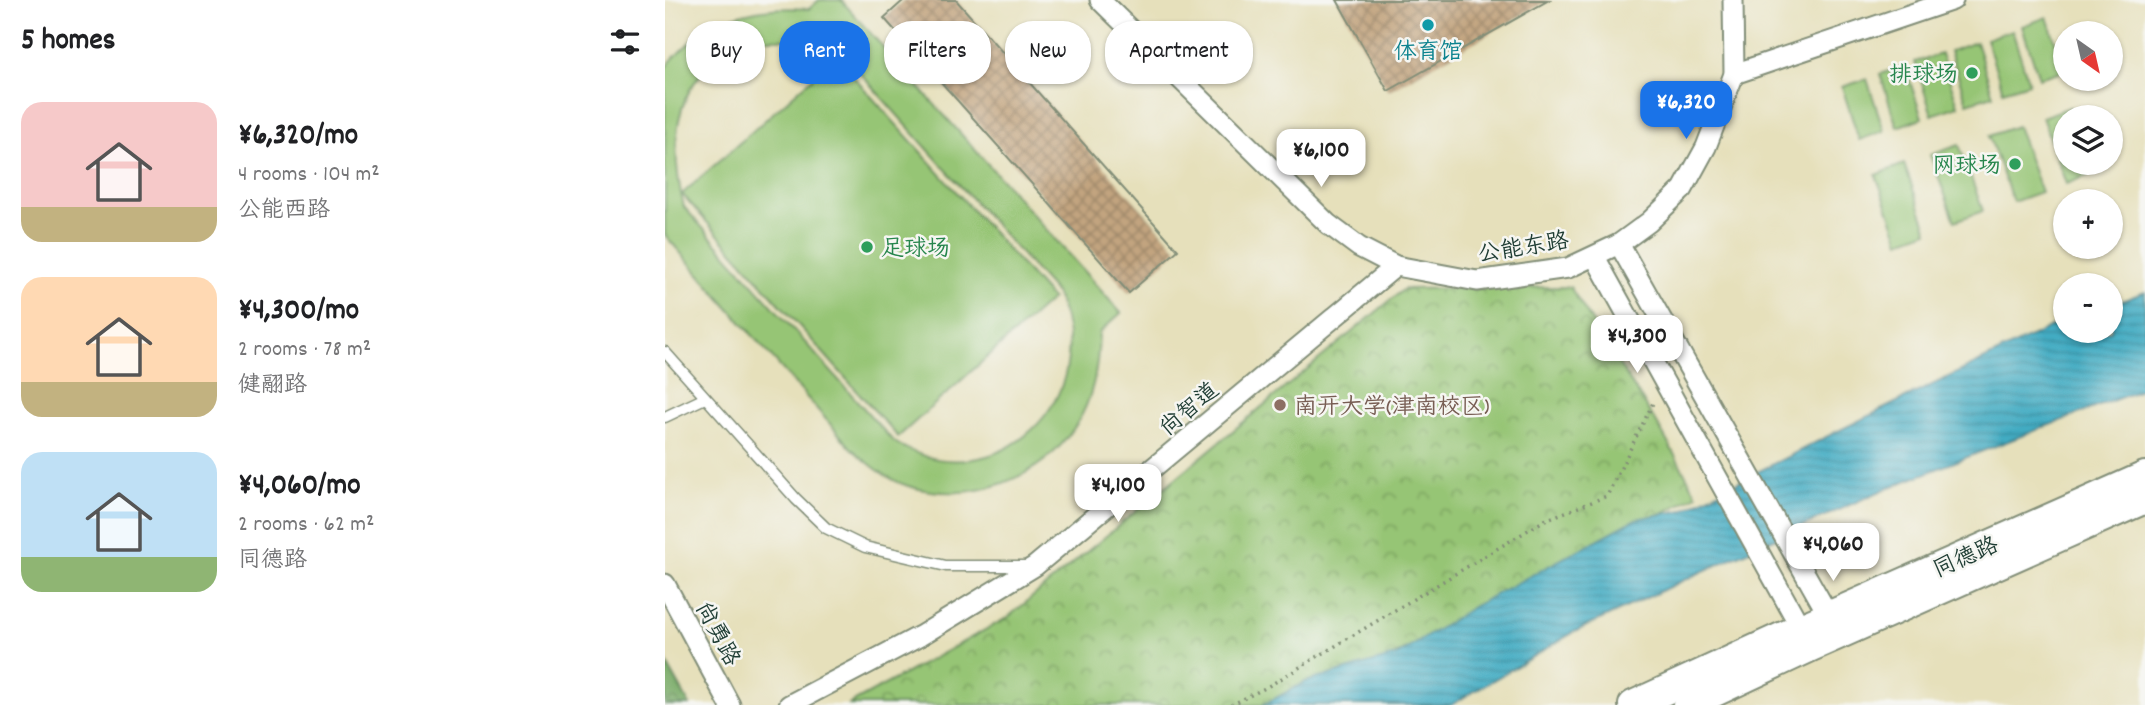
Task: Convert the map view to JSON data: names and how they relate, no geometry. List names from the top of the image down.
{
  "streets": {
    "main road": ["同德路"],
    "street": ["公能东路", "尚智道", "尚勇路"]
  },
  "crossings": [
    ["公能东路", "尚智道"]
  ],
  "places": [
    "体育馆",
    "排球场",
    "网球场",
    "足球场",
    "南开大学(津南校区)"
  ],
  "north": "bottom right",
  "page": {
    "heading": "5 homes",
    "map_buttons": ["+", "−"],
    "chip": [
      "Buy",
      "Rent",
      "Filters",
      "New",
      "Apartment"
    ],
    "price": [
      "¥6,320",
      "¥6,100",
      "¥4,300",
      "¥4,100",
      "¥4,060"
    ],
    "list": [
      {
        "name": "¥6,320/mo",
        "note": "4 rooms · 104 m² · 公能西路"
      },
      {
        "name": "¥4,300/mo",
        "note": "2 rooms · 78 m² · 健翮路"
      },
      {
        "name": "¥4,060/mo",
        "note": "2 rooms · 62 m² · 同德路"
      }
    ]
  }
}
